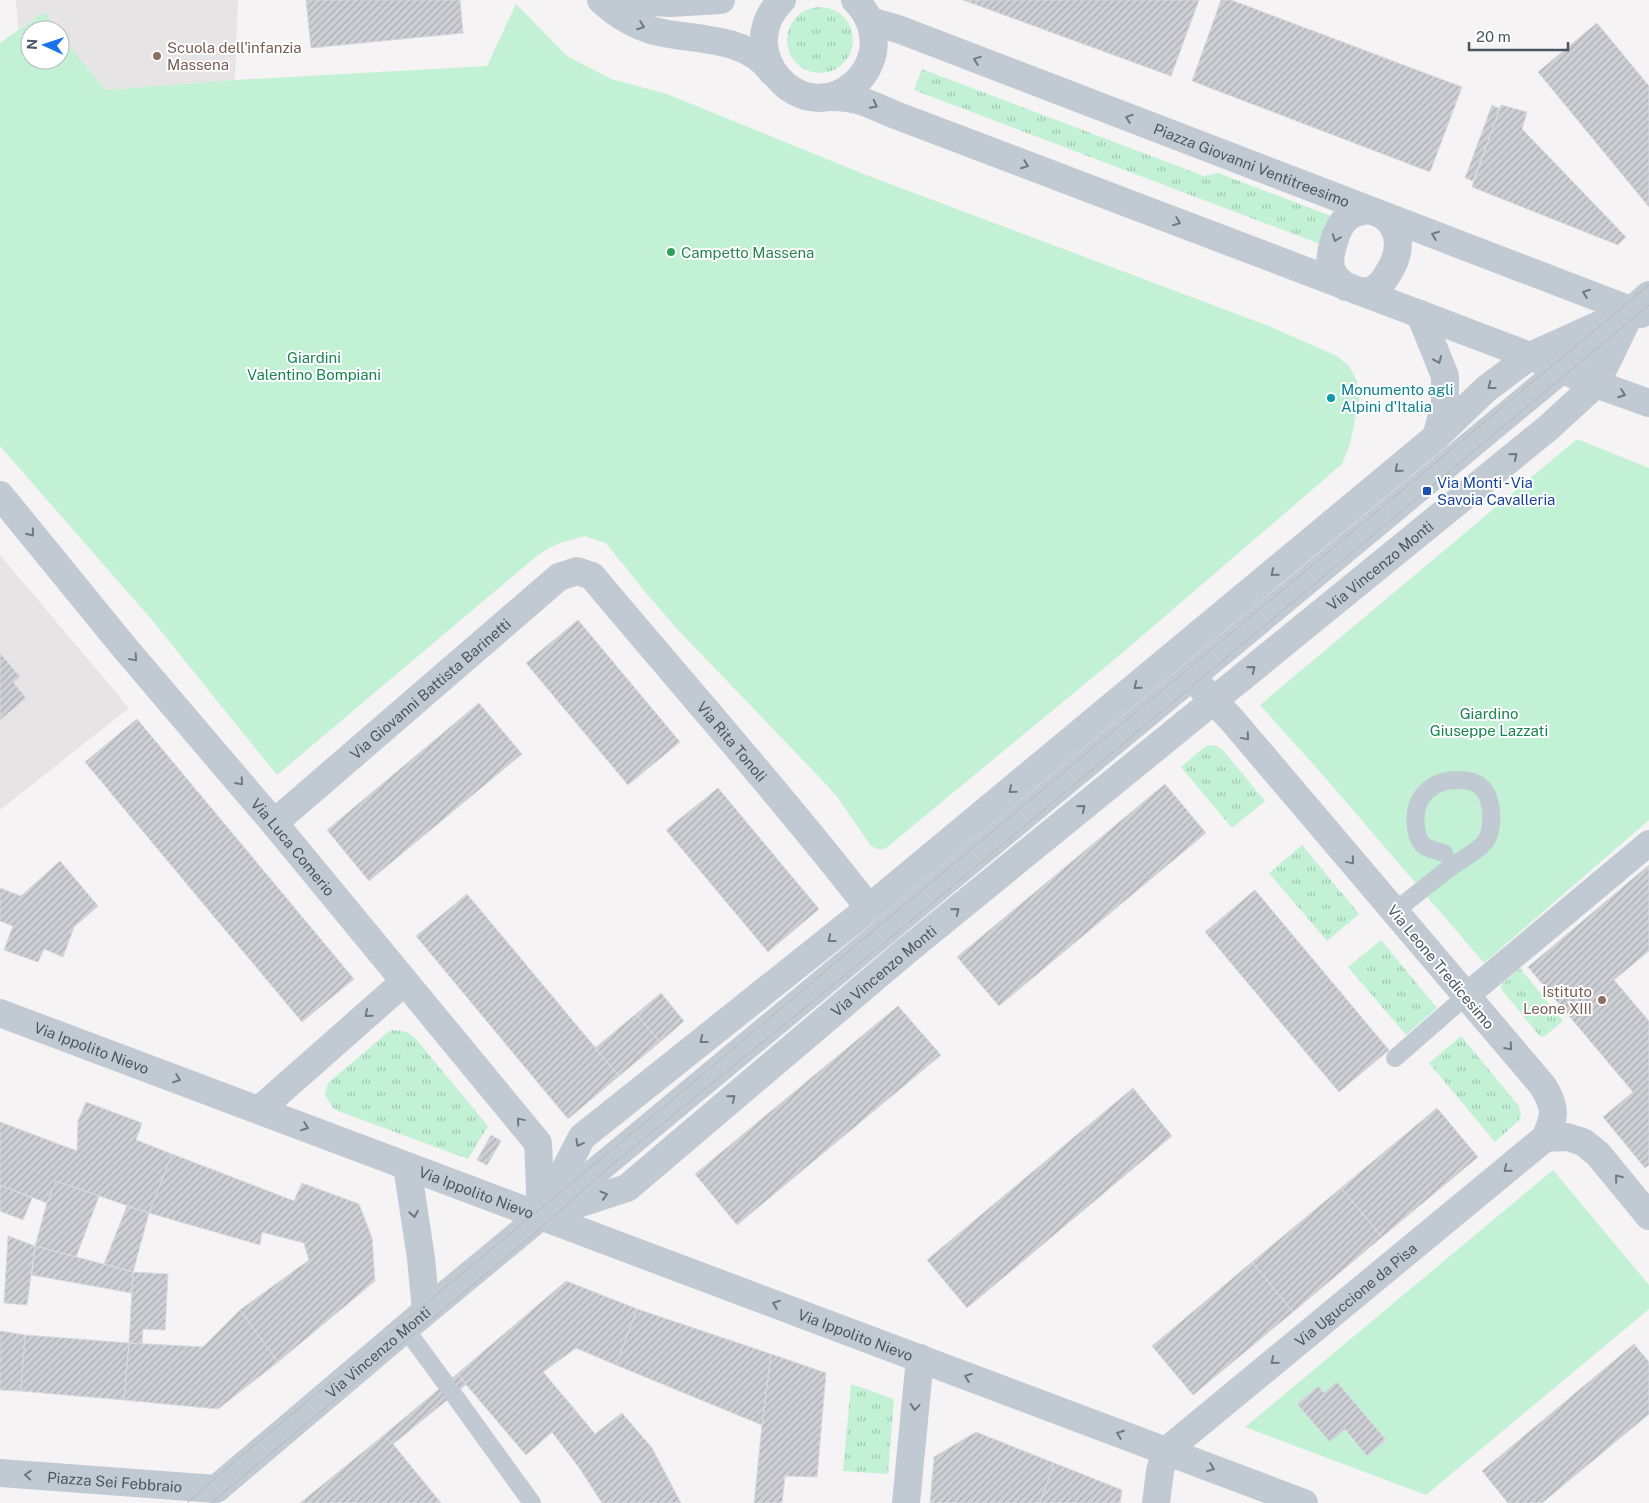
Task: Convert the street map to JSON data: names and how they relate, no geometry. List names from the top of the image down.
{
  "streets": {
    "street": [
      "Piazza Giovanni Ventitreesimo",
      "Via Vincenzo Monti",
      "Via Giovanni Battista Barinetti",
      "Via Rita Tonoli",
      "Via Luca Comerio",
      "Via Leone Tredicesimo",
      "Via Ippolito Nievo",
      "Via Uguccione da Pisa",
      "Piazza Sei Febbraio"
    ]
  },
  "crossings": [
    ["Piazza Giovanni Ventitreesimo", "Via Vincenzo Monti"],
    ["Via Vincenzo Monti", "Via Rita Tonoli"],
    ["Via Vincenzo Monti", "Via Luca Comerio"],
    ["Via Vincenzo Monti", "Via Leone Tredicesimo"],
    ["Via Vincenzo Monti", "Via Ippolito Nievo"],
    ["Via Vincenzo Monti", "Piazza Sei Febbraio"],
    ["Via Giovanni Battista Barinetti", "Via Rita Tonoli"],
    ["Via Giovanni Battista Barinetti", "Via Luca Comerio"],
    ["Via Luca Comerio", "Via Ippolito Nievo"],
    ["Via Leone Tredicesimo", "Via Uguccione da Pisa"],
    ["Via Ippolito Nievo", "Via Uguccione da Pisa"]
  ],
  "one_way": ["Via Leone Tredicesimo", "Via Uguccione da Pisa", "Piazza Sei Febbraio"],
  "parks": ["Giardini Valentino Bompiani", "Giardino Giuseppe Lazzati"],
  "places": {
    "other": [
      "Scuola dell'infanzia Massena",
      "Campetto Massena",
      "Monumento agli Alpini d'Italia",
      "Istituto Leone XIII"
    ],
    "transit": ["Via Monti - Via Savoia Cavalleria"]
  },
  "scale_bar": "20 m",
  "north": "left"
}
